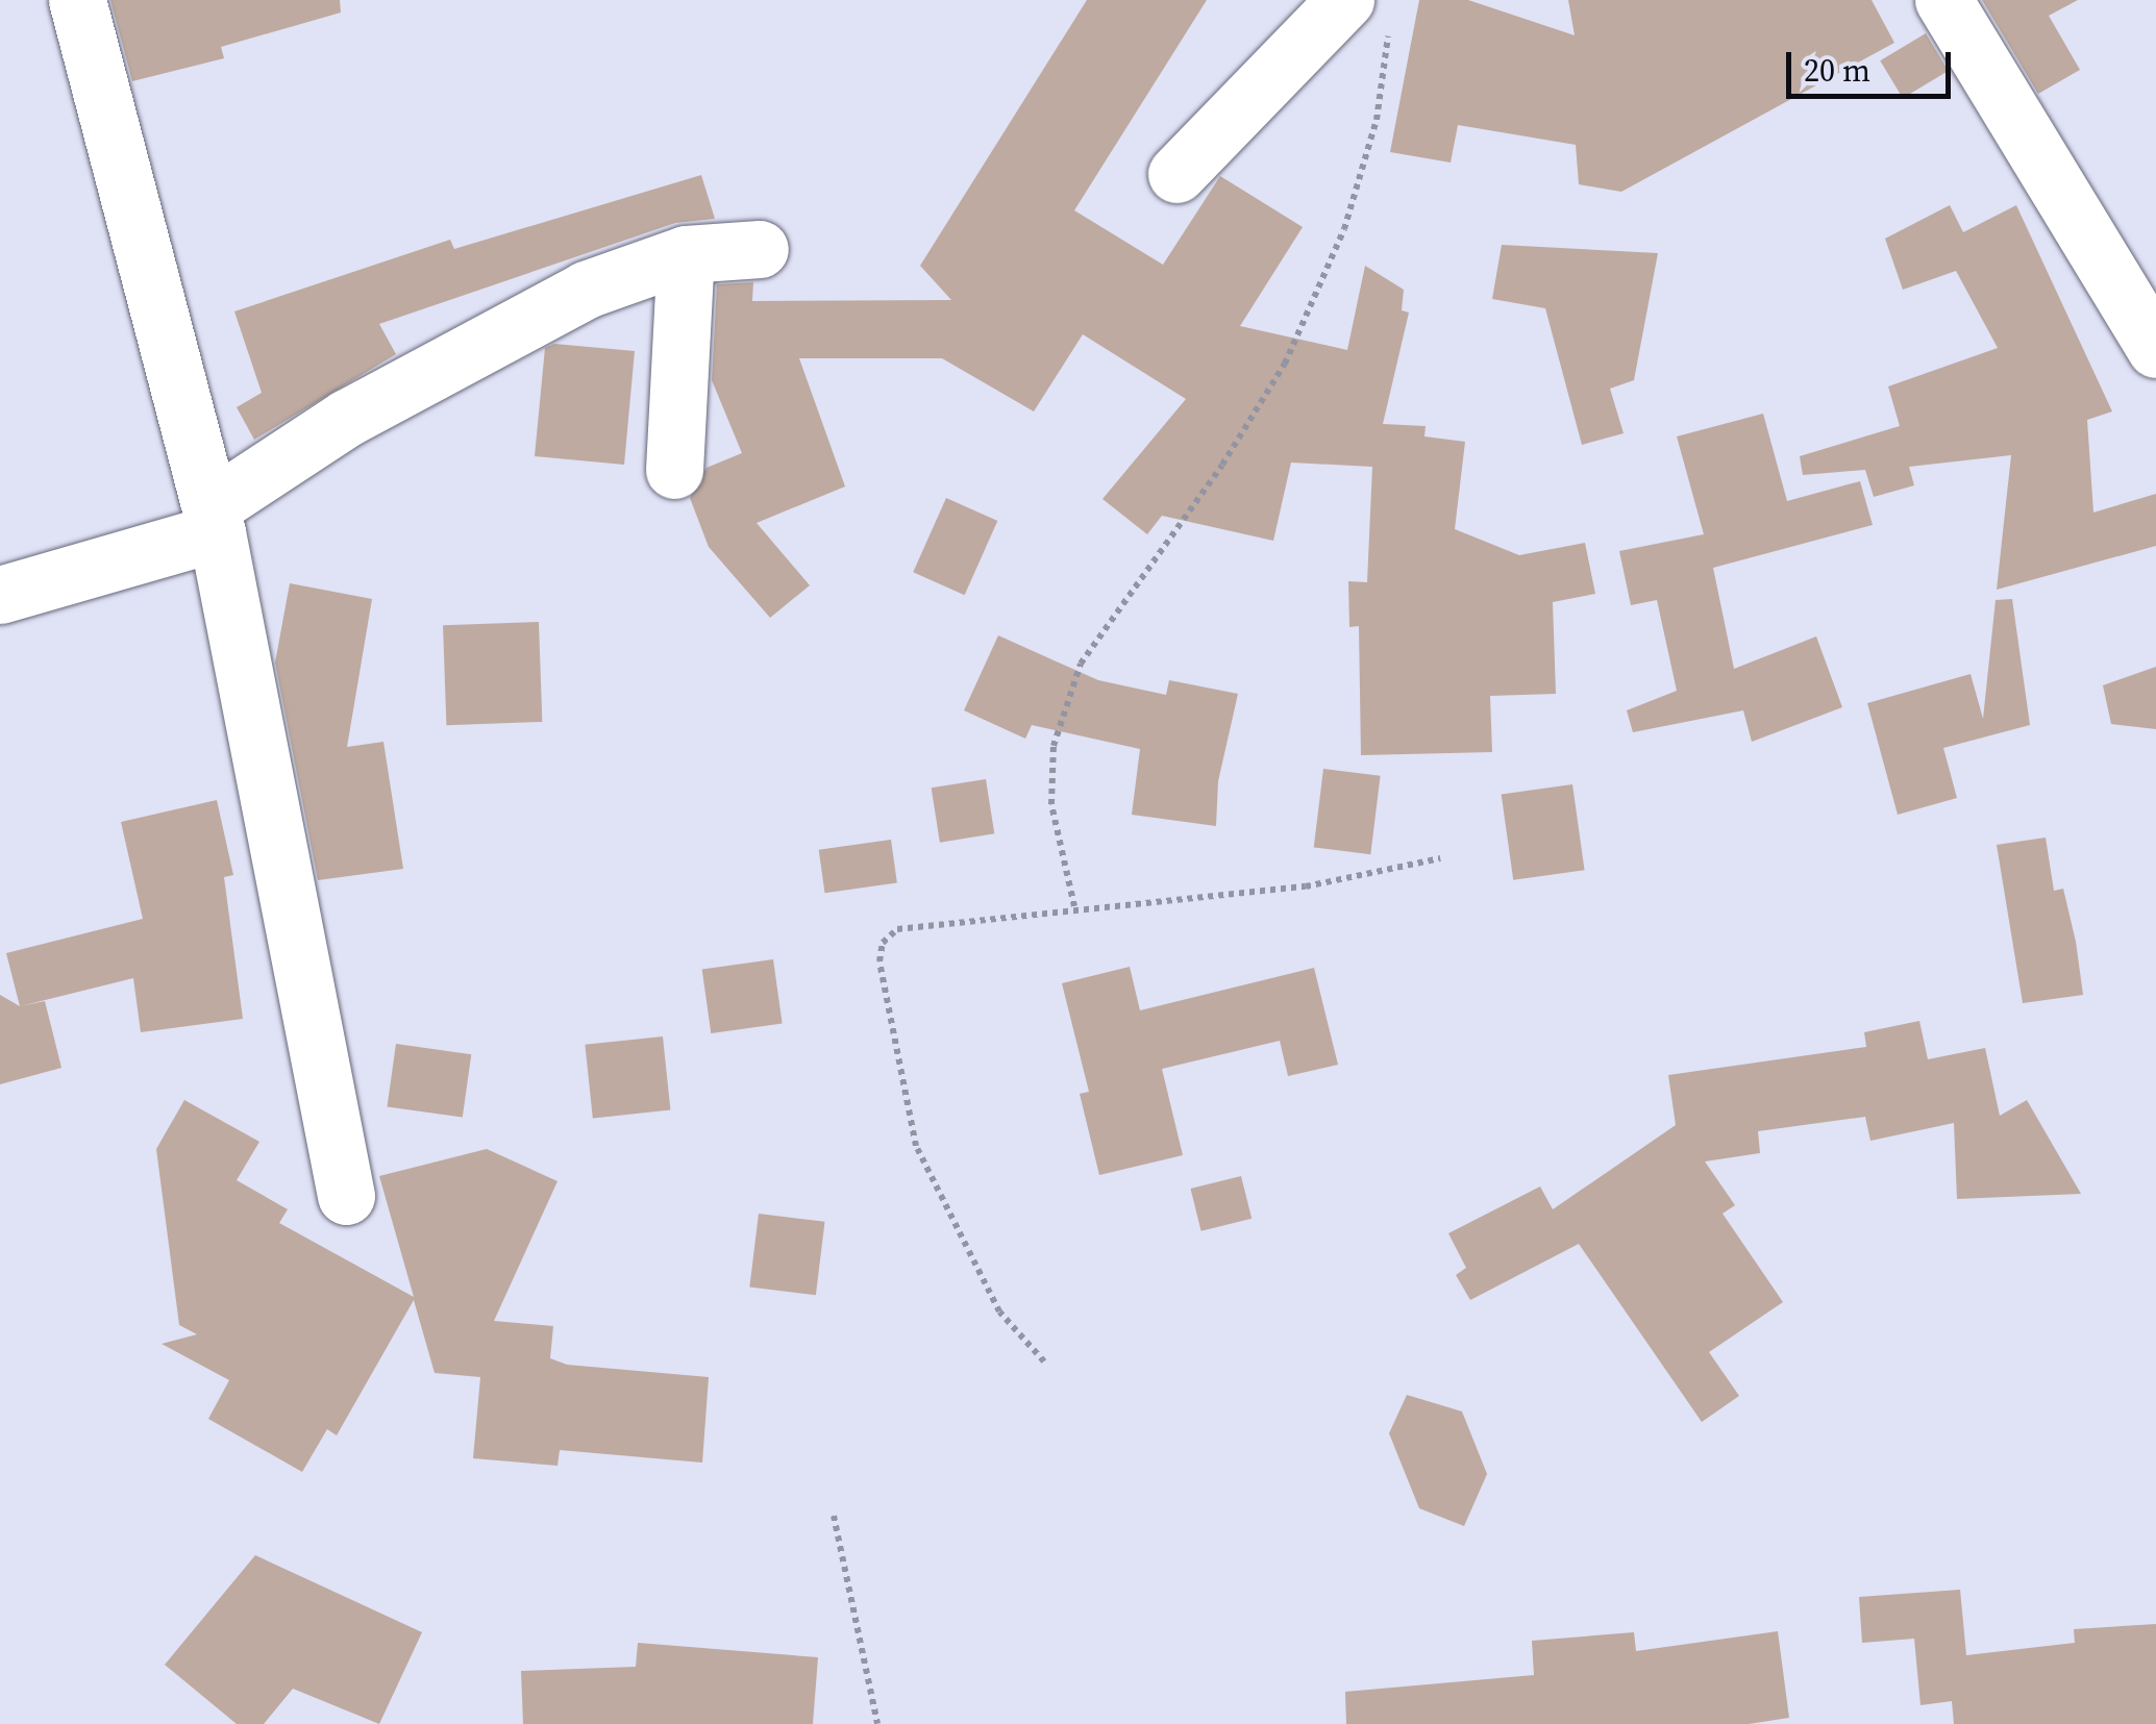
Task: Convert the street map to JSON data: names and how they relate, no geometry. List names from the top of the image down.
{
  "scale_bar": "20 m"
}
